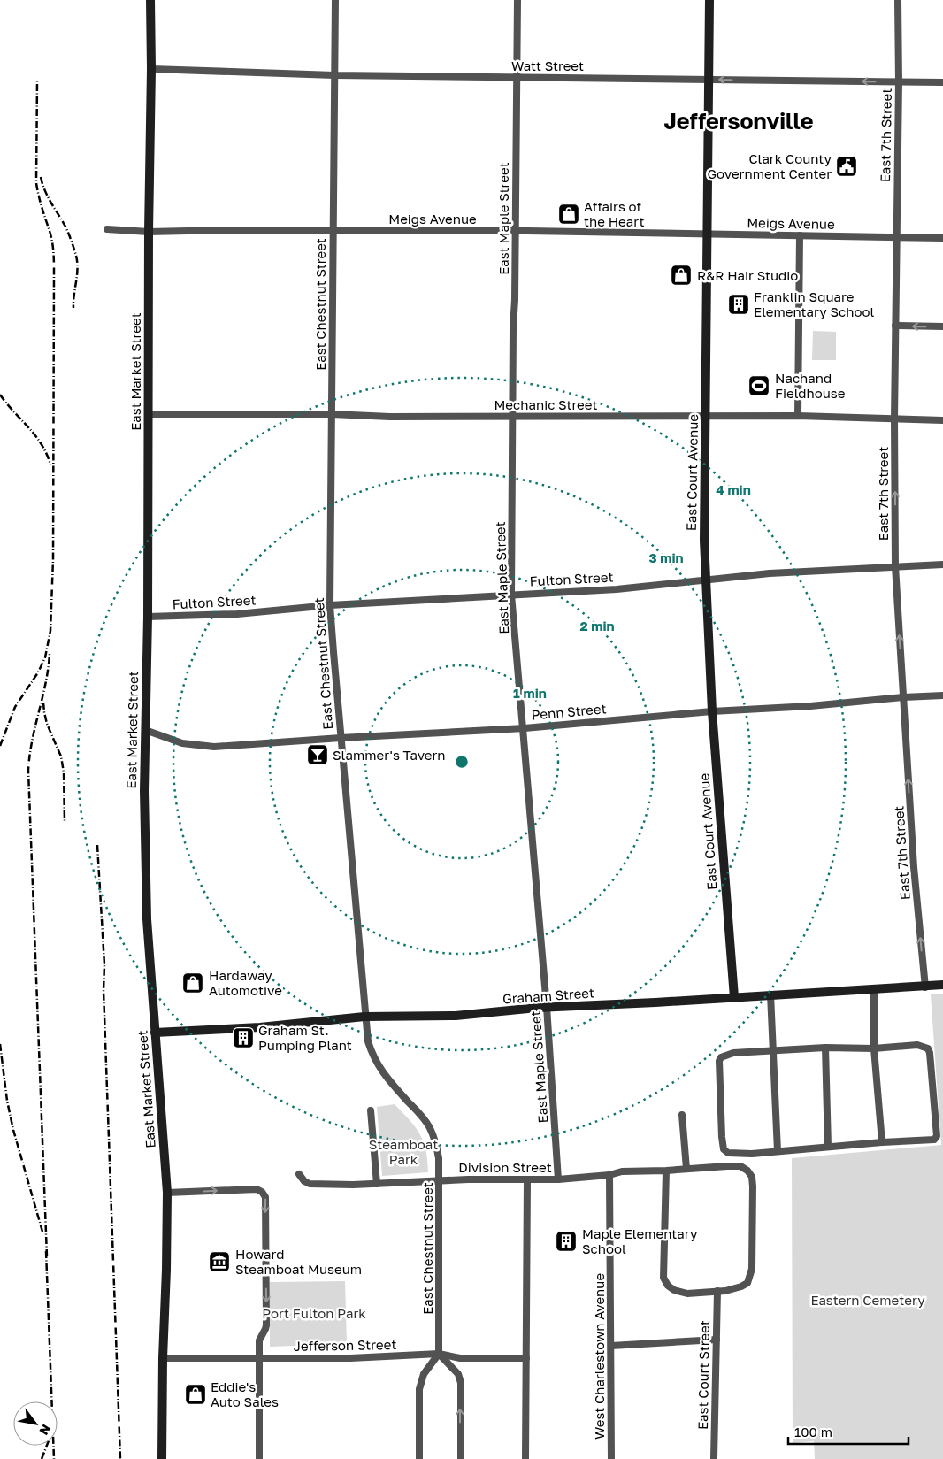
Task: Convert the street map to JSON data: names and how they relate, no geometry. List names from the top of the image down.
{
  "streets": {
    "street": [
      "Watt Street",
      "East 7th Street",
      "Meigs Avenue",
      "East Maple Street",
      "East Chestnut Street",
      "East Market Street",
      "Mechanic Street",
      "East Court Avenue",
      "Fulton Street",
      "Penn Street",
      "Graham Street",
      "Division Street",
      "Jefferson Street",
      "West Charlestown Avenue",
      "East Court Street"
    ]
  },
  "crossings": [
    ["Watt Street", "East 7th Street"],
    ["Watt Street", "East Maple Street"],
    ["Watt Street", "East Chestnut Street"],
    ["Watt Street", "East Market Street"],
    ["Watt Street", "East Court Avenue"],
    ["East 7th Street", "Meigs Avenue"],
    ["East 7th Street", "Mechanic Street"],
    ["East 7th Street", "Fulton Street"],
    ["East 7th Street", "Penn Street"],
    ["East 7th Street", "Graham Street"],
    ["Meigs Avenue", "East Maple Street"],
    ["Meigs Avenue", "East Chestnut Street"],
    ["Meigs Avenue", "East Market Street"],
    ["Meigs Avenue", "East Court Avenue"],
    ["East Maple Street", "Mechanic Street"],
    ["East Maple Street", "Fulton Street"],
    ["East Maple Street", "Penn Street"],
    ["East Maple Street", "Graham Street"],
    ["East Maple Street", "Division Street"],
    ["East Chestnut Street", "Mechanic Street"],
    ["East Chestnut Street", "Fulton Street"],
    ["East Chestnut Street", "Penn Street"],
    ["East Chestnut Street", "Graham Street"],
    ["East Chestnut Street", "Division Street"],
    ["East Chestnut Street", "Jefferson Street"],
    ["East Market Street", "Mechanic Street"],
    ["East Market Street", "Fulton Street"],
    ["East Market Street", "Penn Street"],
    ["East Market Street", "Graham Street"],
    ["East Market Street", "Jefferson Street"],
    ["Mechanic Street", "East Court Avenue"],
    ["East Court Avenue", "Fulton Street"],
    ["East Court Avenue", "Penn Street"],
    ["East Court Avenue", "Graham Street"],
    ["Division Street", "West Charlestown Avenue"],
    ["Division Street", "East Court Street"]
  ],
  "one_way": ["East 7th Street"],
  "districts": ["Jeffersonville"],
  "parks": ["Steamboat Park", "Eastern Cemetery", "Port Fulton Park"],
  "places": {
    "public building": ["Clark County Government Center"],
    "shop": [
      "Affairs of the Heart",
      "R&R Hair Studio",
      "Hardaway Automotive",
      "Eddie's Auto Sales"
    ],
    "building": ["Franklin Square Elementary School", "Graham St. Pumping Plant", "Maple Elementary School"],
    "sports": ["Nachand Fieldhouse"],
    "bar": ["Slammer's Tavern"],
    "museum": ["Howard Steamboat Museum"]
  },
  "scale_bar": "100 m",
  "north": "bottom right",
  "rings": [
    "4 min",
    "3 min",
    "2 min",
    "1 min"
  ]
}
